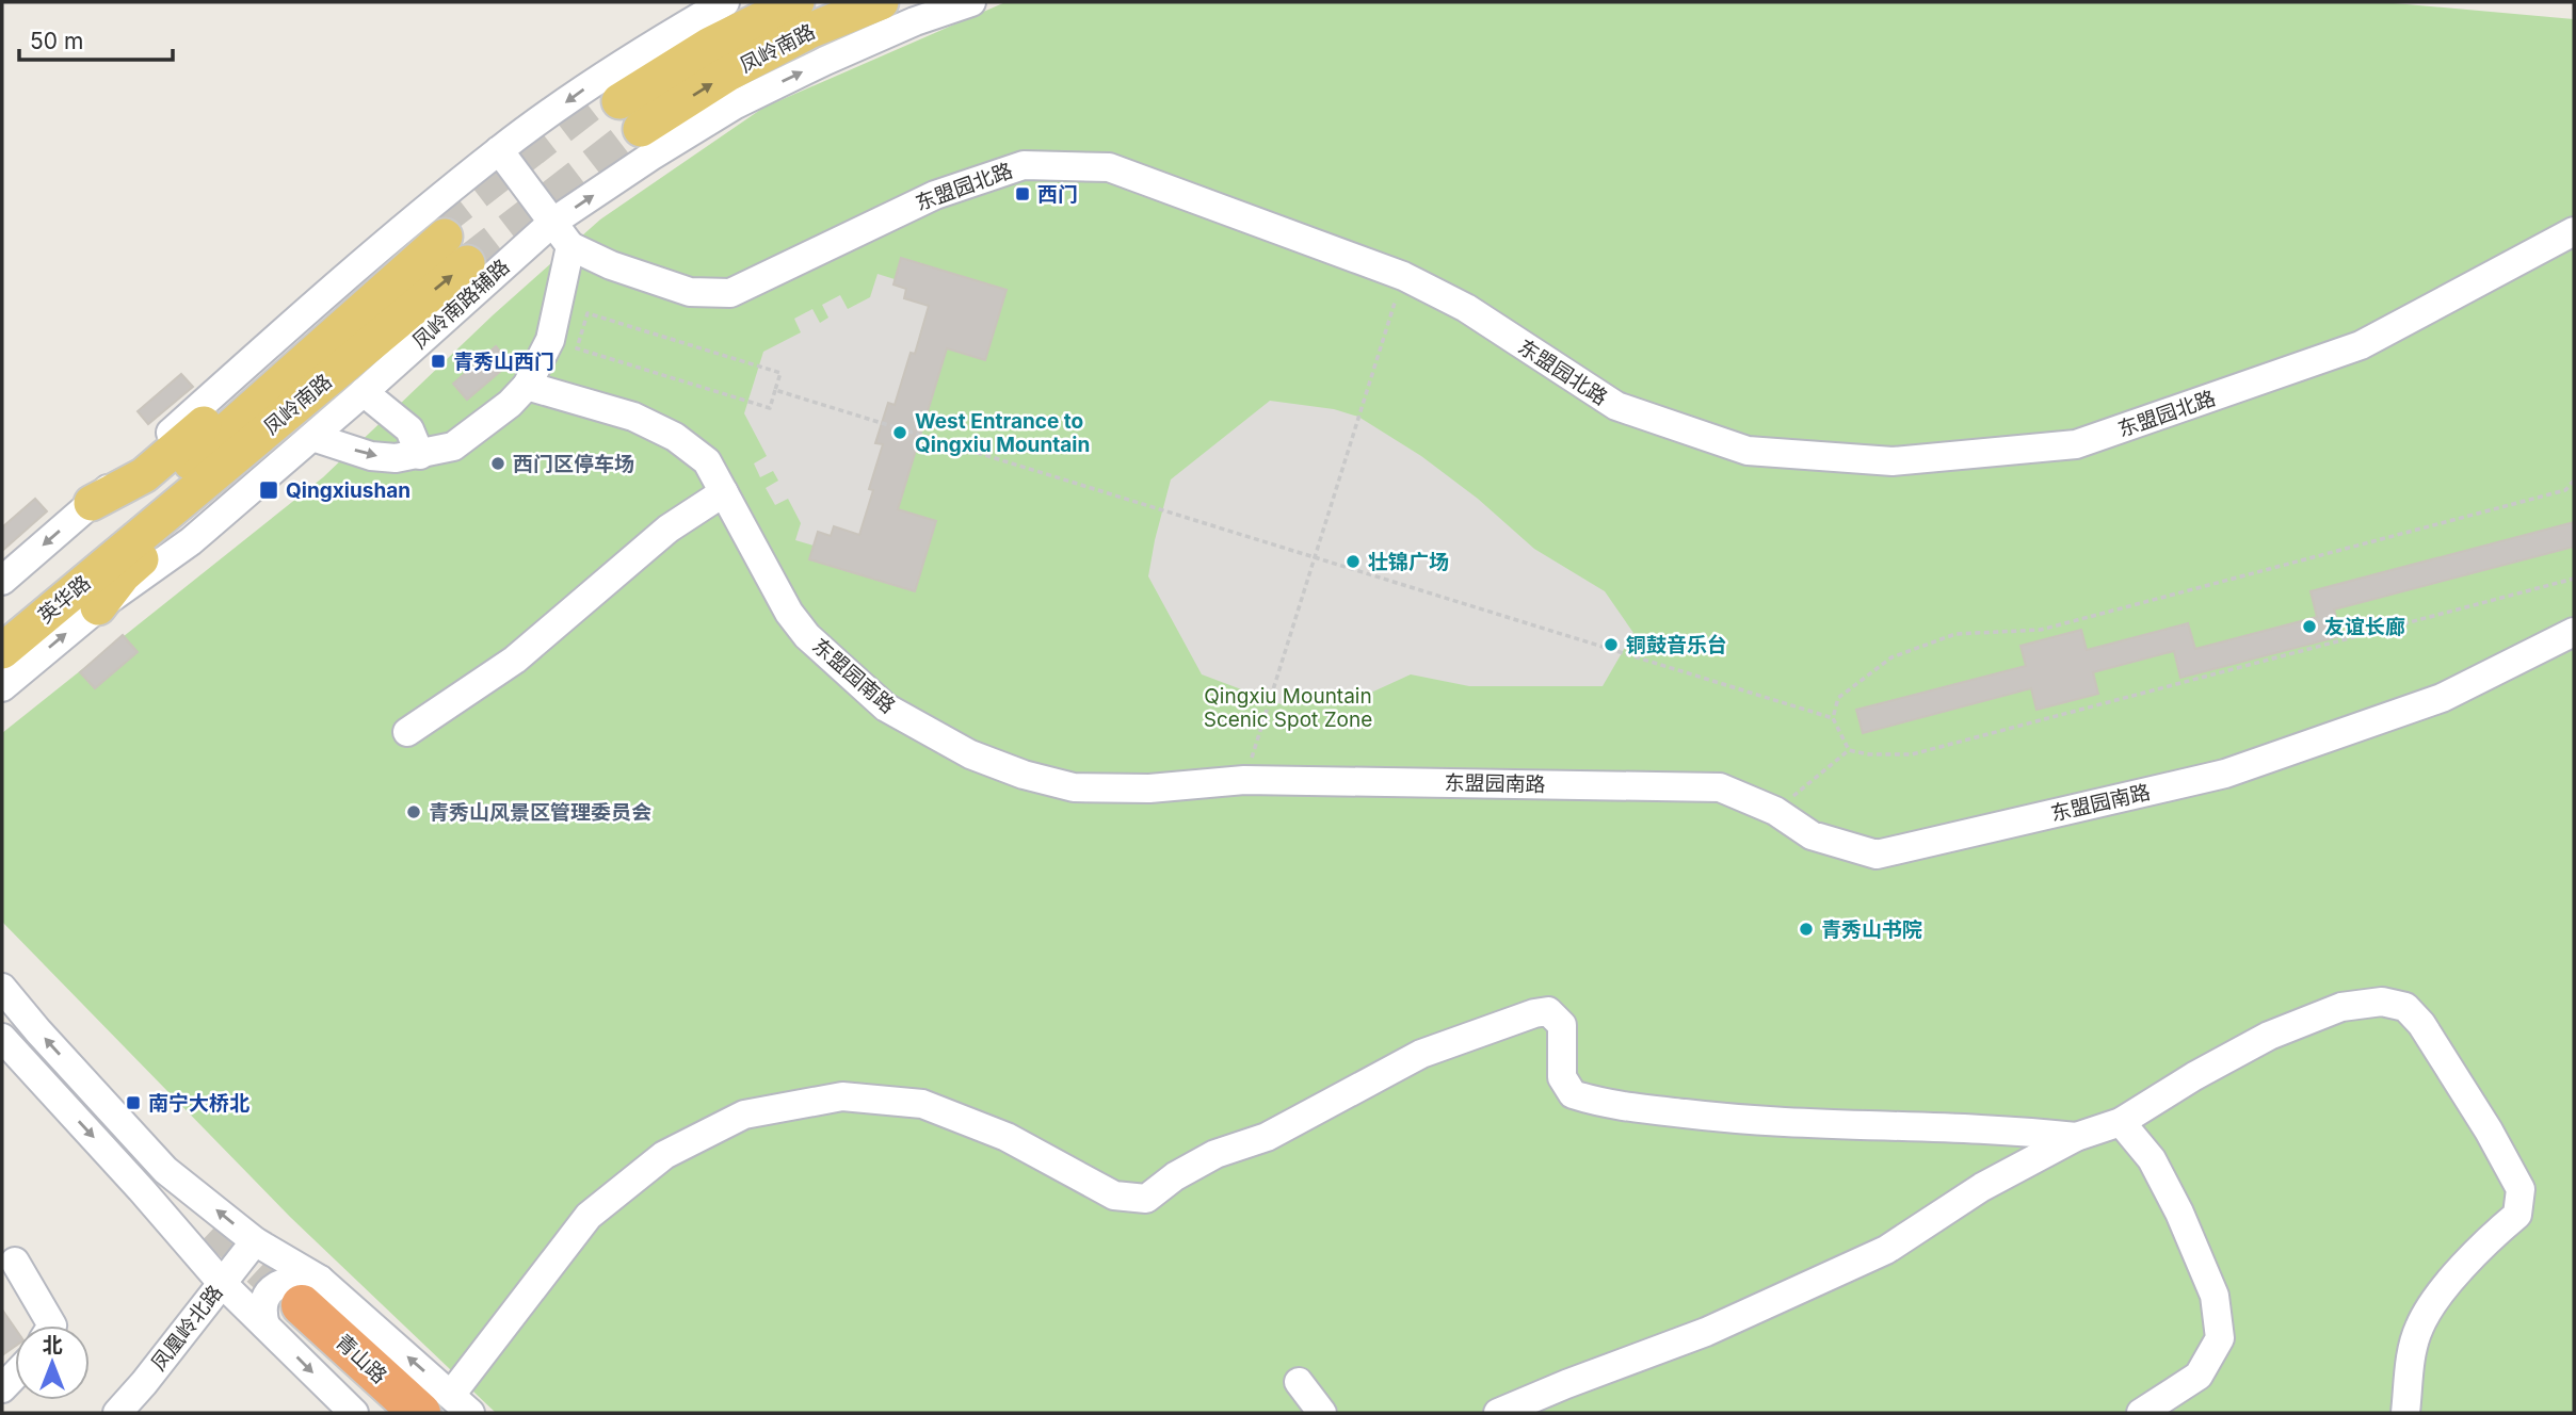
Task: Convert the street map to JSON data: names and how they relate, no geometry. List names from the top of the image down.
{
  "streets": {
    "highway": ["青山路"],
    "main road": ["凤岭南路", "英华路"],
    "street": [
      "东盟园北路",
      "凤岭南路辅路",
      "东盟园南路",
      "凤凰岭北路"
    ]
  },
  "crossings": [
    ["凤岭南路", "英华路"]
  ],
  "parks": ["Qingxiu Mountain Scenic Spot Zone"],
  "places": {
    "transit": [
      "西门",
      "青秀山西门",
      "Qingxiushan",
      "南宁大桥北"
    ],
    "other": [
      "West Entrance to Qingxiu Mountain",
      "西门区停车场",
      "壮锦广场",
      "友谊长廊",
      "铜鼓音乐台",
      "青秀山风景区管理委员会",
      "青秀山书院"
    ]
  },
  "scale_bar": "50 m",
  "north": "top"
}
